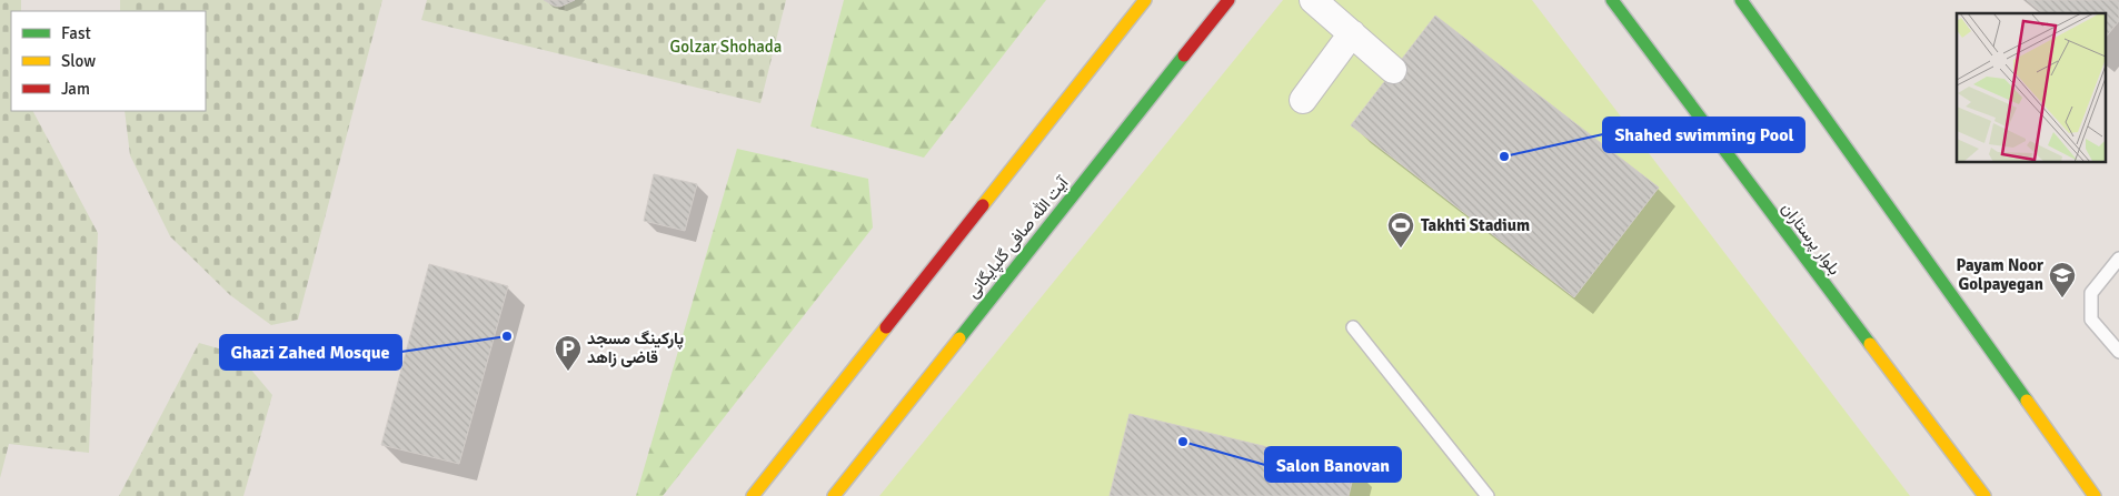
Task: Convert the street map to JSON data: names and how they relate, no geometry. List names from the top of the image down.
{
  "streets": {
    "main road": ["آیت الله صافی گلپایگانی", "بلوار پرستاران"]
  },
  "parks": ["Golzar Shohada"],
  "places": {
    "other": ["Shahed swimming Pool", "Ghazi Zahed Mosque", "Salon Banovan"],
    "sports": ["Takhti Stadium"],
    "school or university": ["Payam Noor Golpayegan"],
    "parking": ["پارکینگ مسجد قاضی زاهد"]
  },
  "legend": ["Fast", "Slow", "Jam"]
}
